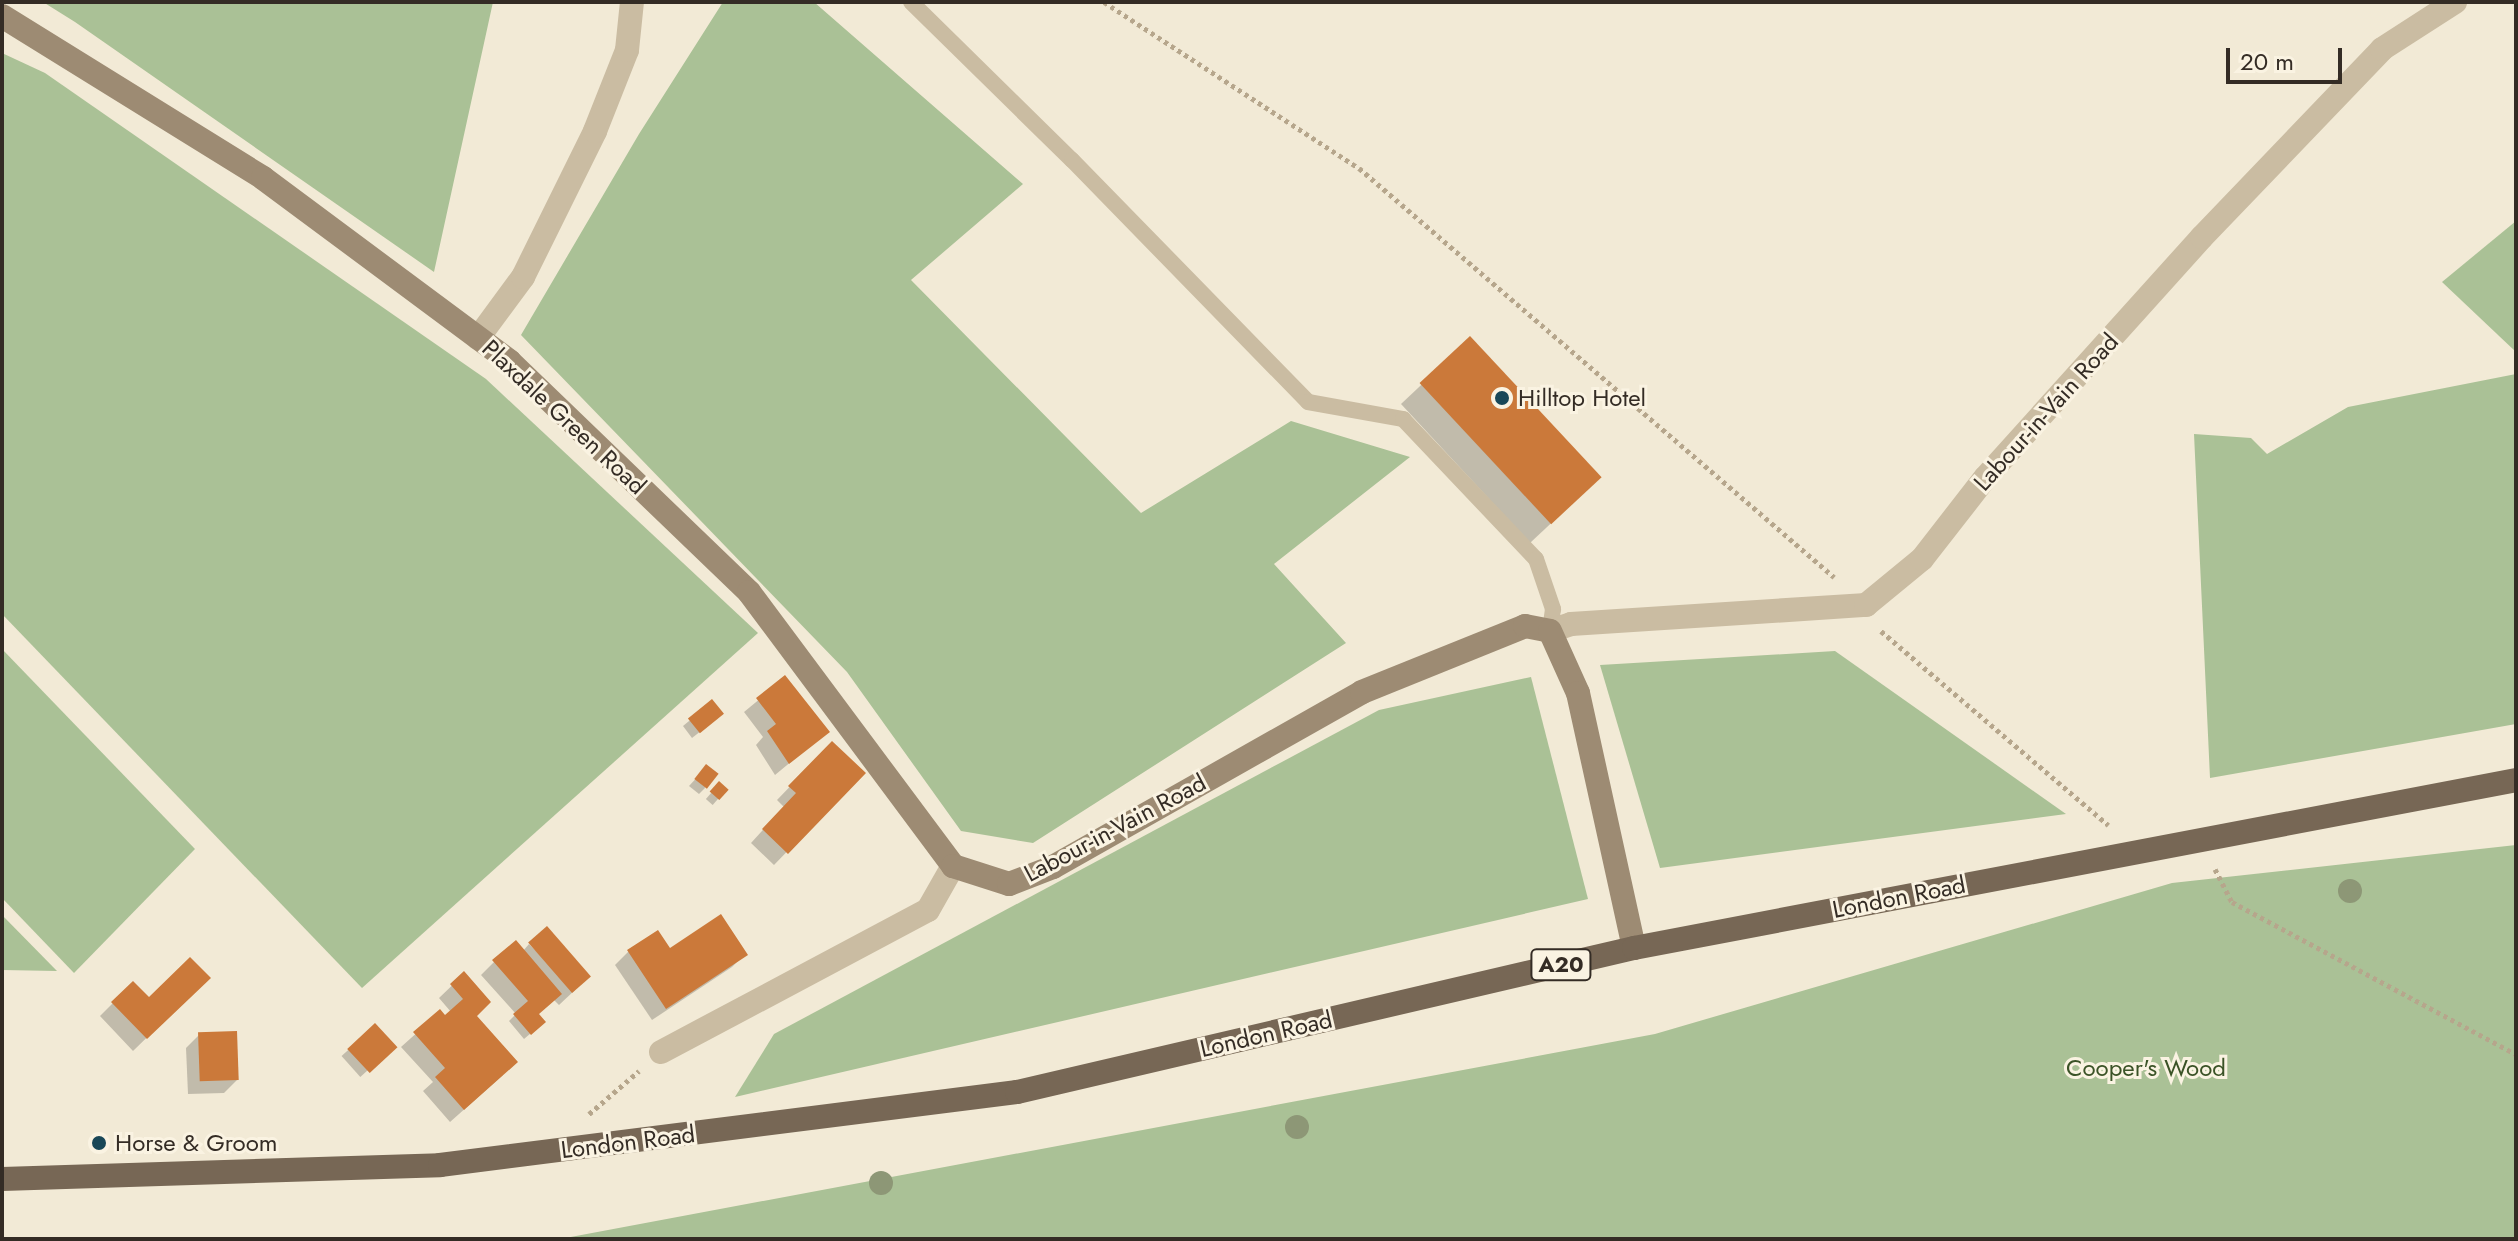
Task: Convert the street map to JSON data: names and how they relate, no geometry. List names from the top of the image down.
{
  "streets": {
    "main road": ["London Road", "A20"],
    "street": ["Labour-in-Vain Road", "Plaxdale Green Road"]
  },
  "crossings": [
    ["Labour-in-Vain Road", "Plaxdale Green Road"]
  ],
  "parks": ["Cooper's Wood"],
  "places": ["Hilltop Hotel", "Horse & Groom"],
  "scale_bar": "20 m"
}
